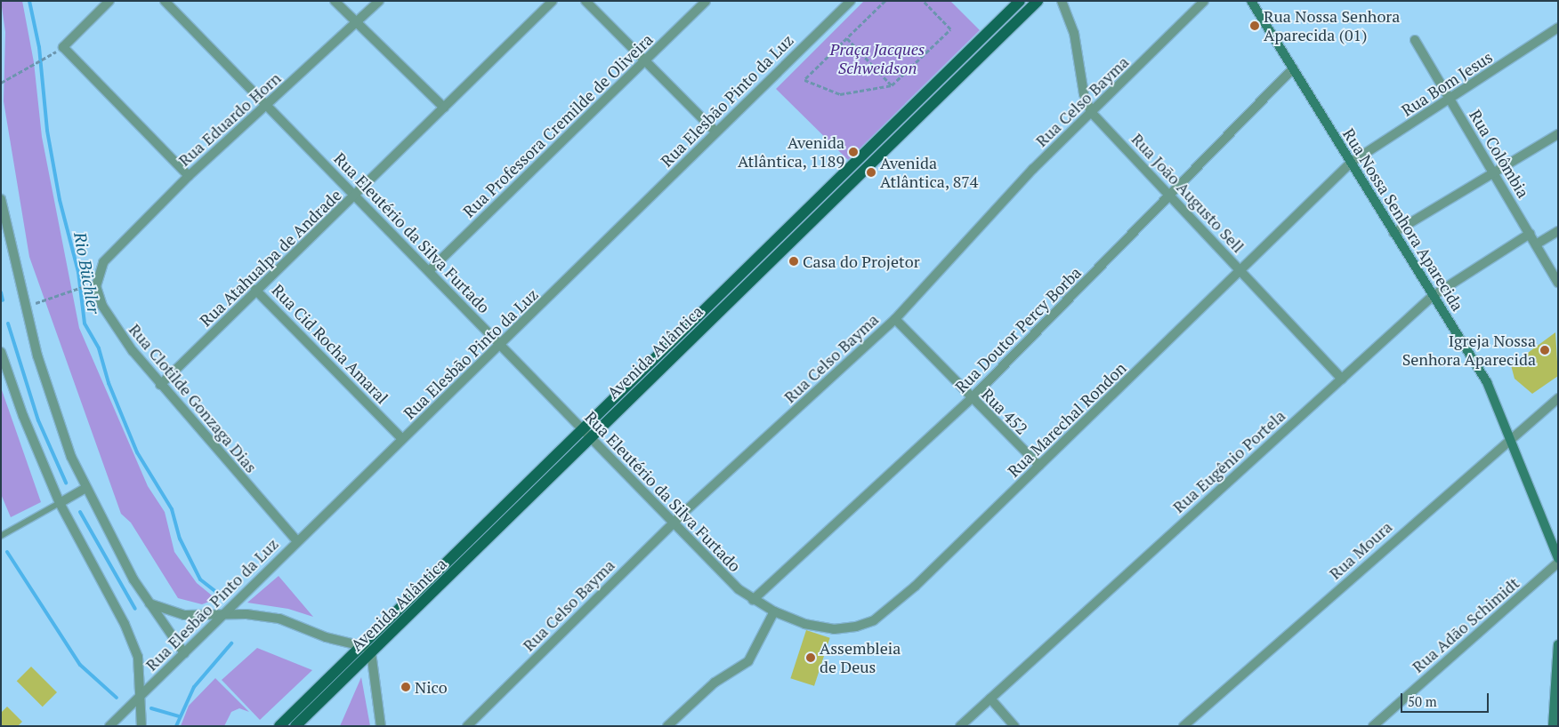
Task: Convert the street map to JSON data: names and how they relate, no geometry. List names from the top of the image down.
{
  "streets": {
    "main road": ["Rua Nossa Senhora Aparecida", "Avenida Atlântica"],
    "street": [
      "Rua Bom Jesus",
      "Rua Elesbão Pinto da Luz",
      "Rua Celso Bayma",
      "Rua Eduardo Horn",
      "Rua Professora Cremilde de Oliveira",
      "Rua Colômbia",
      "Rua João Augusto Sell",
      "Rua Eleutério da Silva Furtado",
      "Rua Atahualpa de Andrade",
      "Rua Doutor Percy Borba",
      "Rua Cid Rocha Amaral",
      "Rua Clotilde Gonzaga Dias",
      "Rua 452",
      "Rua Marechal Rondon",
      "Rua Eugênio Portela",
      "Rua Moura",
      "Rua Adão Schimidt"
    ]
  },
  "crossings": [
    ["Rua Bom Jesus", "Rua Colômbia"],
    ["Rua Bom Jesus", "Rua Nossa Senhora Aparecida"],
    ["Rua Bom Jesus", "Rua Marechal Rondon"],
    ["Rua Elesbão Pinto da Luz", "Rua Eleutério da Silva Furtado"],
    ["Rua Elesbão Pinto da Luz", "Rua Cid Rocha Amaral"],
    ["Rua Elesbão Pinto da Luz", "Rua Clotilde Gonzaga Dias"],
    ["Rua Celso Bayma", "Rua João Augusto Sell"],
    ["Rua Celso Bayma", "Rua Eleutério da Silva Furtado"],
    ["Rua Celso Bayma", "Rua 452"],
    ["Rua Eduardo Horn", "Rua Eleutério da Silva Furtado"],
    ["Rua Eduardo Horn", "Rua Clotilde Gonzaga Dias"],
    ["Rua Professora Cremilde de Oliveira", "Rua Eleutério da Silva Furtado"],
    ["Rua Colômbia", "Rua Eugênio Portela"],
    ["Rua João Augusto Sell", "Rua Doutor Percy Borba"],
    ["Rua João Augusto Sell", "Rua Marechal Rondon"],
    ["Rua João Augusto Sell", "Rua Eugênio Portela"],
    ["Rua Nossa Senhora Aparecida", "Rua Doutor Percy Borba"],
    ["Rua Nossa Senhora Aparecida", "Rua Marechal Rondon"],
    ["Rua Nossa Senhora Aparecida", "Rua Eugênio Portela"],
    ["Rua Nossa Senhora Aparecida", "Rua Moura"],
    ["Rua Eleutério da Silva Furtado", "Rua Atahualpa de Andrade"],
    ["Rua Eleutério da Silva Furtado", "Rua Doutor Percy Borba"],
    ["Rua Eleutério da Silva Furtado", "Avenida Atlântica"],
    ["Rua Eleutério da Silva Furtado", "Rua Marechal Rondon"],
    ["Rua Atahualpa de Andrade", "Rua Cid Rocha Amaral"],
    ["Rua Atahualpa de Andrade", "Rua Clotilde Gonzaga Dias"],
    ["Rua Doutor Percy Borba", "Rua 452"],
    ["Rua 452", "Rua Marechal Rondon"]
  ],
  "water": ["Rio Büchler"],
  "parks": ["Praça Jacques Schweidson"],
  "places": [
    "Rua Nossa Senhora Aparecida (01)",
    "Avenida Atlântica, 1189",
    "Avenida Atlântica, 874",
    "Casa do Projetor",
    "Igreja Nossa Senhora Aparecida",
    "Assembleia de Deus",
    "Nico"
  ],
  "scale_bar": "50 m"
}
